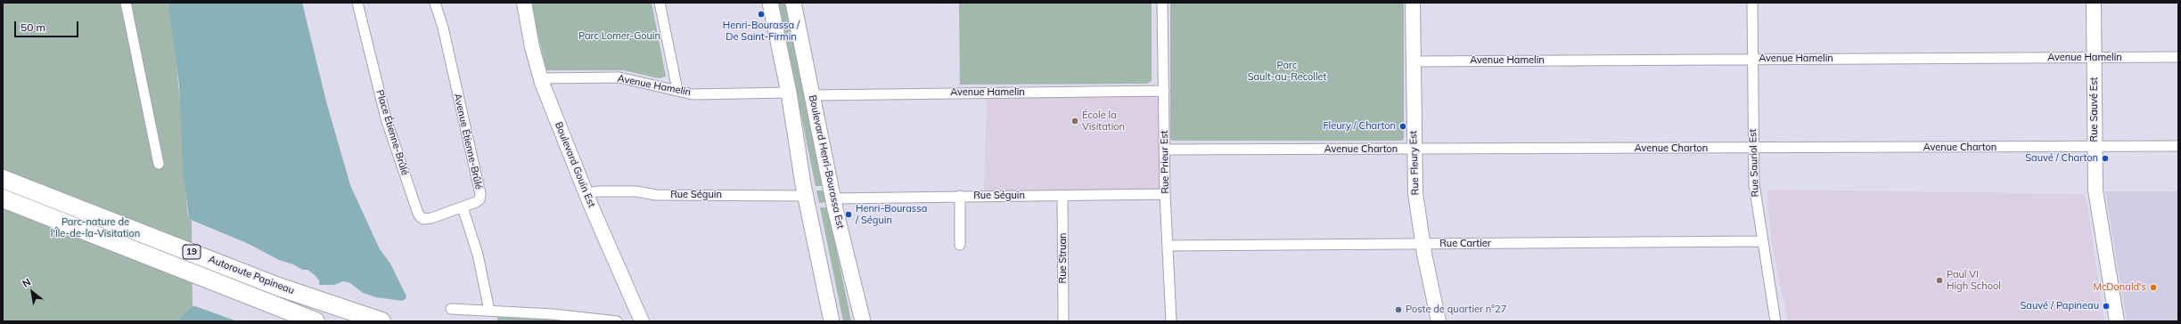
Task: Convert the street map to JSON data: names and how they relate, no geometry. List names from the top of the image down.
{
  "streets": {
    "highway": ["19", "Autoroute Papineau"],
    "main road": ["Boulevard Henri-Bourassa Est"],
    "street": [
      "Avenue Hamelin",
      "Rue Sauvé Est",
      "Place Étienne-Brûlé",
      "Avenue Étienne-Brûlé",
      "Avenue Charton",
      "Rue Prieur Est",
      "Rue Fleury Est",
      "Rue Sauriol Est",
      "Boulevard Gouin Est",
      "Rue Séguin",
      "Rue Cartier",
      "Rue Struan"
    ]
  },
  "crossings": [
    ["Avenue Hamelin", "Rue Sauvé Est"],
    ["Avenue Hamelin", "Boulevard Henri-Bourassa Est"],
    ["Avenue Hamelin", "Rue Prieur Est"],
    ["Avenue Hamelin", "Rue Fleury Est"],
    ["Avenue Hamelin", "Rue Sauriol Est"],
    ["Avenue Hamelin", "Boulevard Gouin Est"],
    ["Rue Sauvé Est", "Avenue Charton"],
    ["Place Étienne-Brûlé", "Avenue Étienne-Brûlé"],
    ["Avenue Charton", "Rue Prieur Est"],
    ["Avenue Charton", "Rue Fleury Est"],
    ["Avenue Charton", "Rue Sauriol Est"],
    ["Boulevard Henri-Bourassa Est", "Rue Séguin"],
    ["Rue Prieur Est", "Rue Séguin"],
    ["Rue Prieur Est", "Rue Cartier"],
    ["Rue Fleury Est", "Rue Cartier"],
    ["Rue Sauriol Est", "Rue Cartier"],
    ["Boulevard Gouin Est", "Rue Séguin"],
    ["Rue Séguin", "Rue Struan"]
  ],
  "parks": ["Parc Lomer-Gouin", "Parc Sault-au-Recollet", "Parc-nature de l'Île-de-la-Visitation"],
  "places": [
    "Henri-Bourassa / De Saint-Firmin",
    "École la Visitation",
    "Fleury / Charton",
    "Sauvé / Charton",
    "Henri-Bourassa / Séguin",
    "Paul VI High School",
    "McDonald's",
    "Sauvé / Papineau",
    "Poste de quartier n°27"
  ],
  "scale_bar": "50 m",
  "north": "top left"
}
